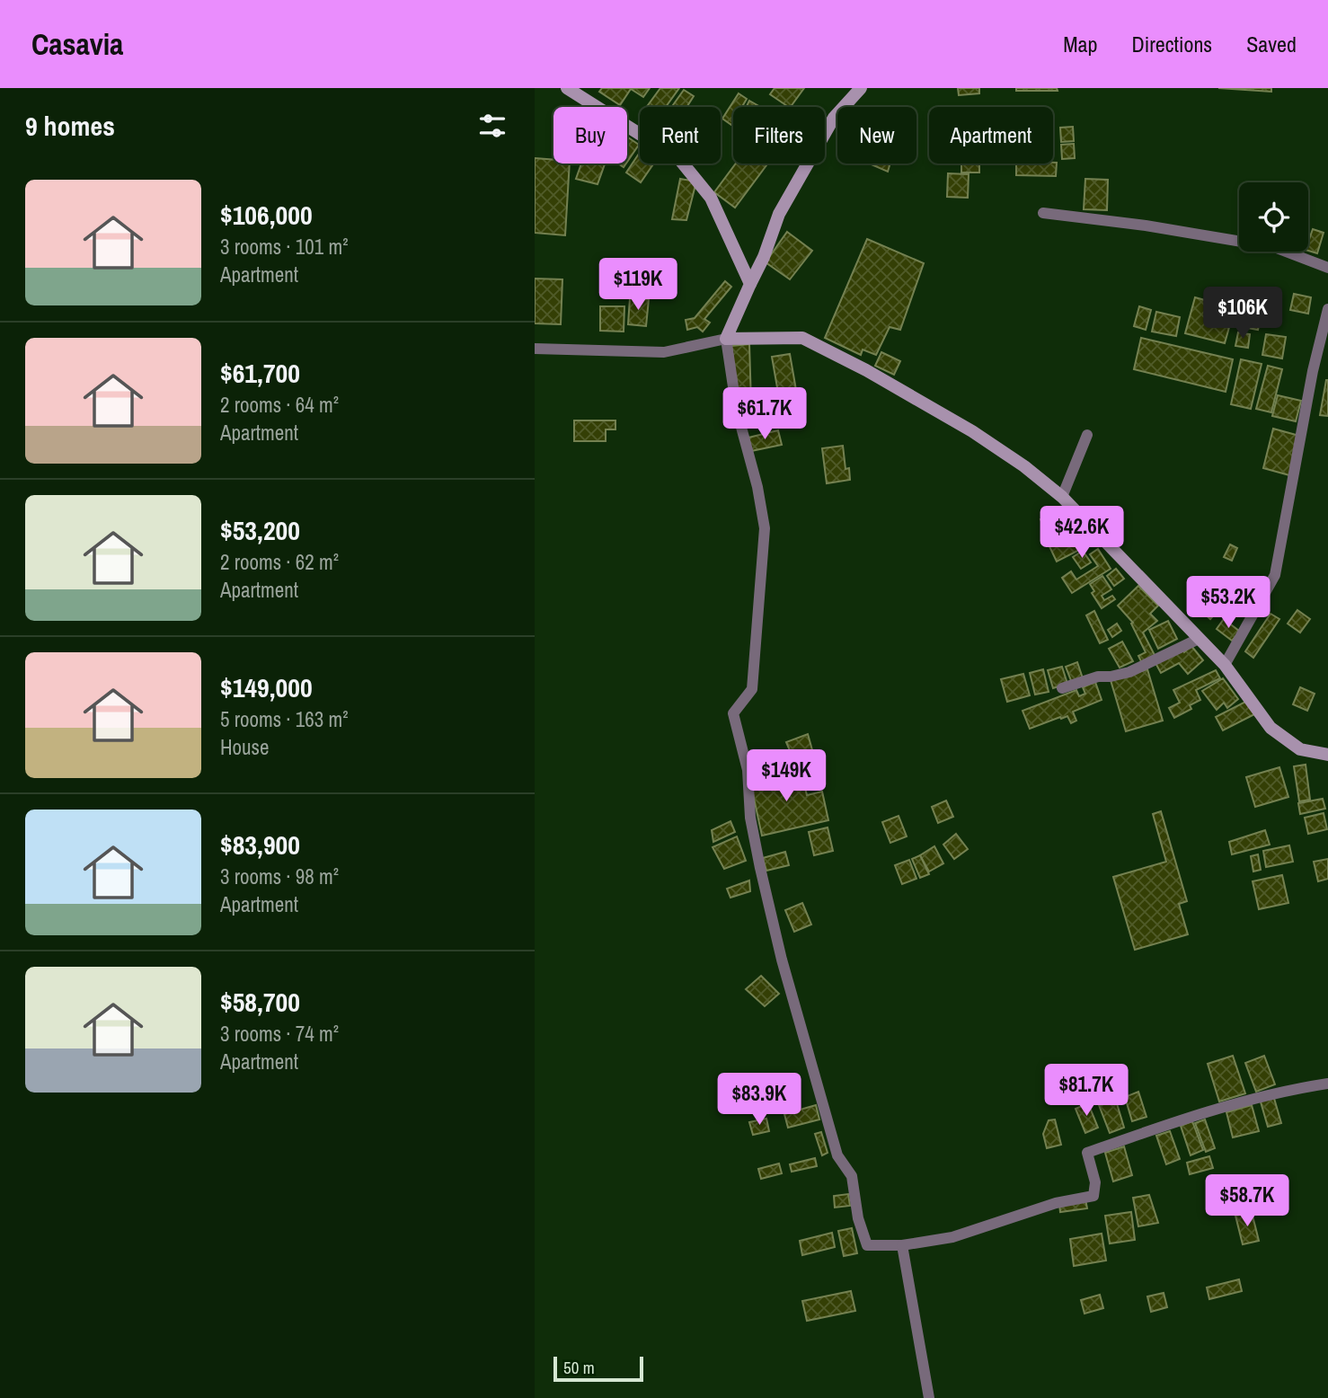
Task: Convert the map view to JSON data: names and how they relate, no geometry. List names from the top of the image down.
{
  "scale_bar": "50 m",
  "page": {
    "header": "Casavia",
    "nav": ["Map", "Directions", "Saved"],
    "heading": "9 homes",
    "chip": [
      "Buy",
      "Rent",
      "Filters",
      "New",
      "Apartment"
    ],
    "list": [
      {
        "name": "$106,000",
        "note": "3 rooms · 101 m² · Apartment"
      },
      {
        "name": "$61,700",
        "note": "2 rooms · 64 m² · Apartment"
      },
      {
        "name": "$53,200",
        "note": "2 rooms · 62 m² · Apartment"
      },
      {
        "name": "$149,000",
        "note": "5 rooms · 163 m² · House"
      },
      {
        "name": "$83,900",
        "note": "3 rooms · 98 m² · Apartment"
      },
      {
        "name": "$58,700",
        "note": "3 rooms · 74 m² · Apartment"
      }
    ],
    "price": [
      "$119K",
      "$106K",
      "$61.7K",
      "$42.6K",
      "$53.2K",
      "$149K",
      "$81.7K",
      "$83.9K",
      "$58.7K"
    ],
    "scale": "50 m"
  }
}
